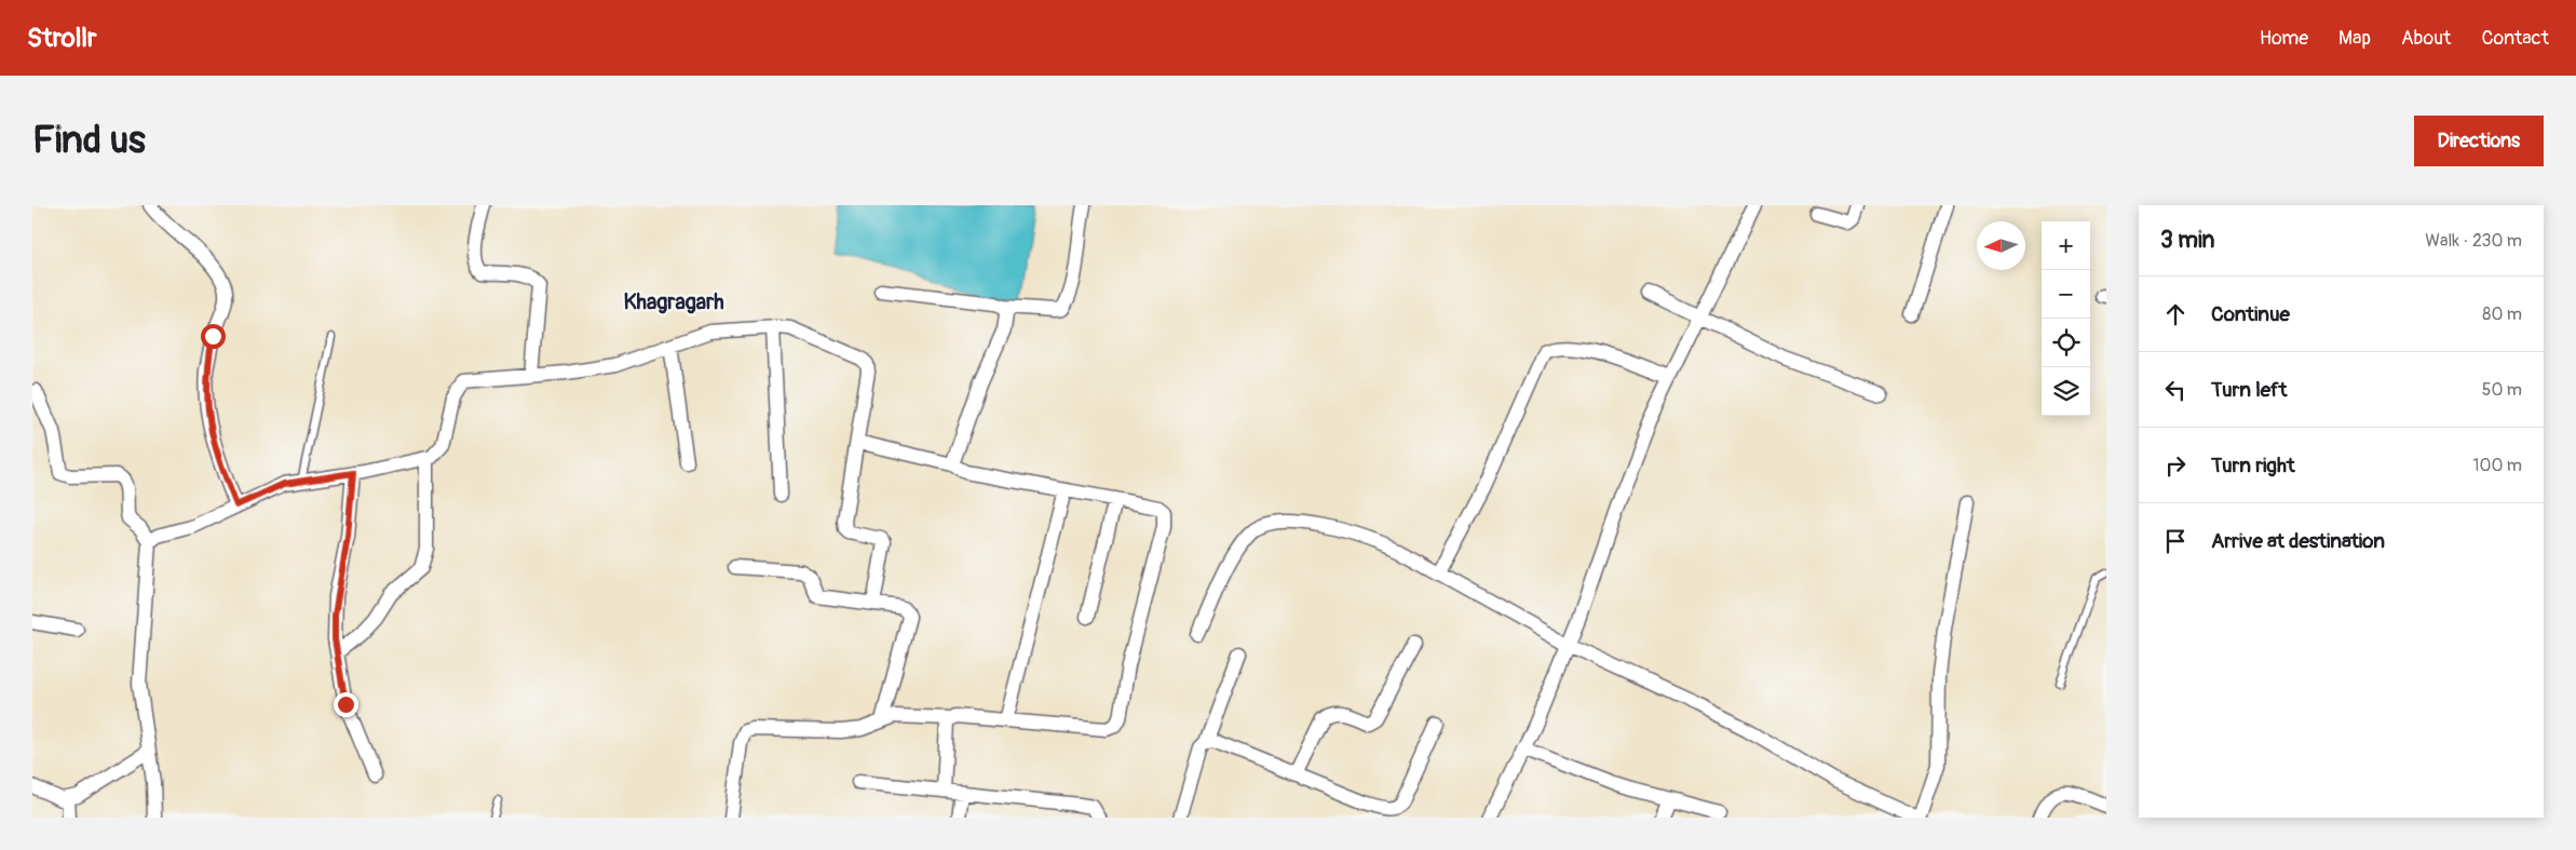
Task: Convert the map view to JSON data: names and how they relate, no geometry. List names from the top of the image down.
{
  "districts": ["Khagragarh"],
  "north": "left",
  "page": {
    "header": "Strollr",
    "nav": [
      "Home",
      "Map",
      "About",
      "Contact"
    ],
    "buttons": "Directions",
    "title": "Find us",
    "heading": ["3 min", "Walk · 230 m"],
    "map_buttons": ["+", "−"],
    "list": [
      ["Continue", "80 m"],
      ["Turn left", "50 m"],
      ["Turn right", "100 m"],
      "Arrive at destination"
    ]
  }
}
